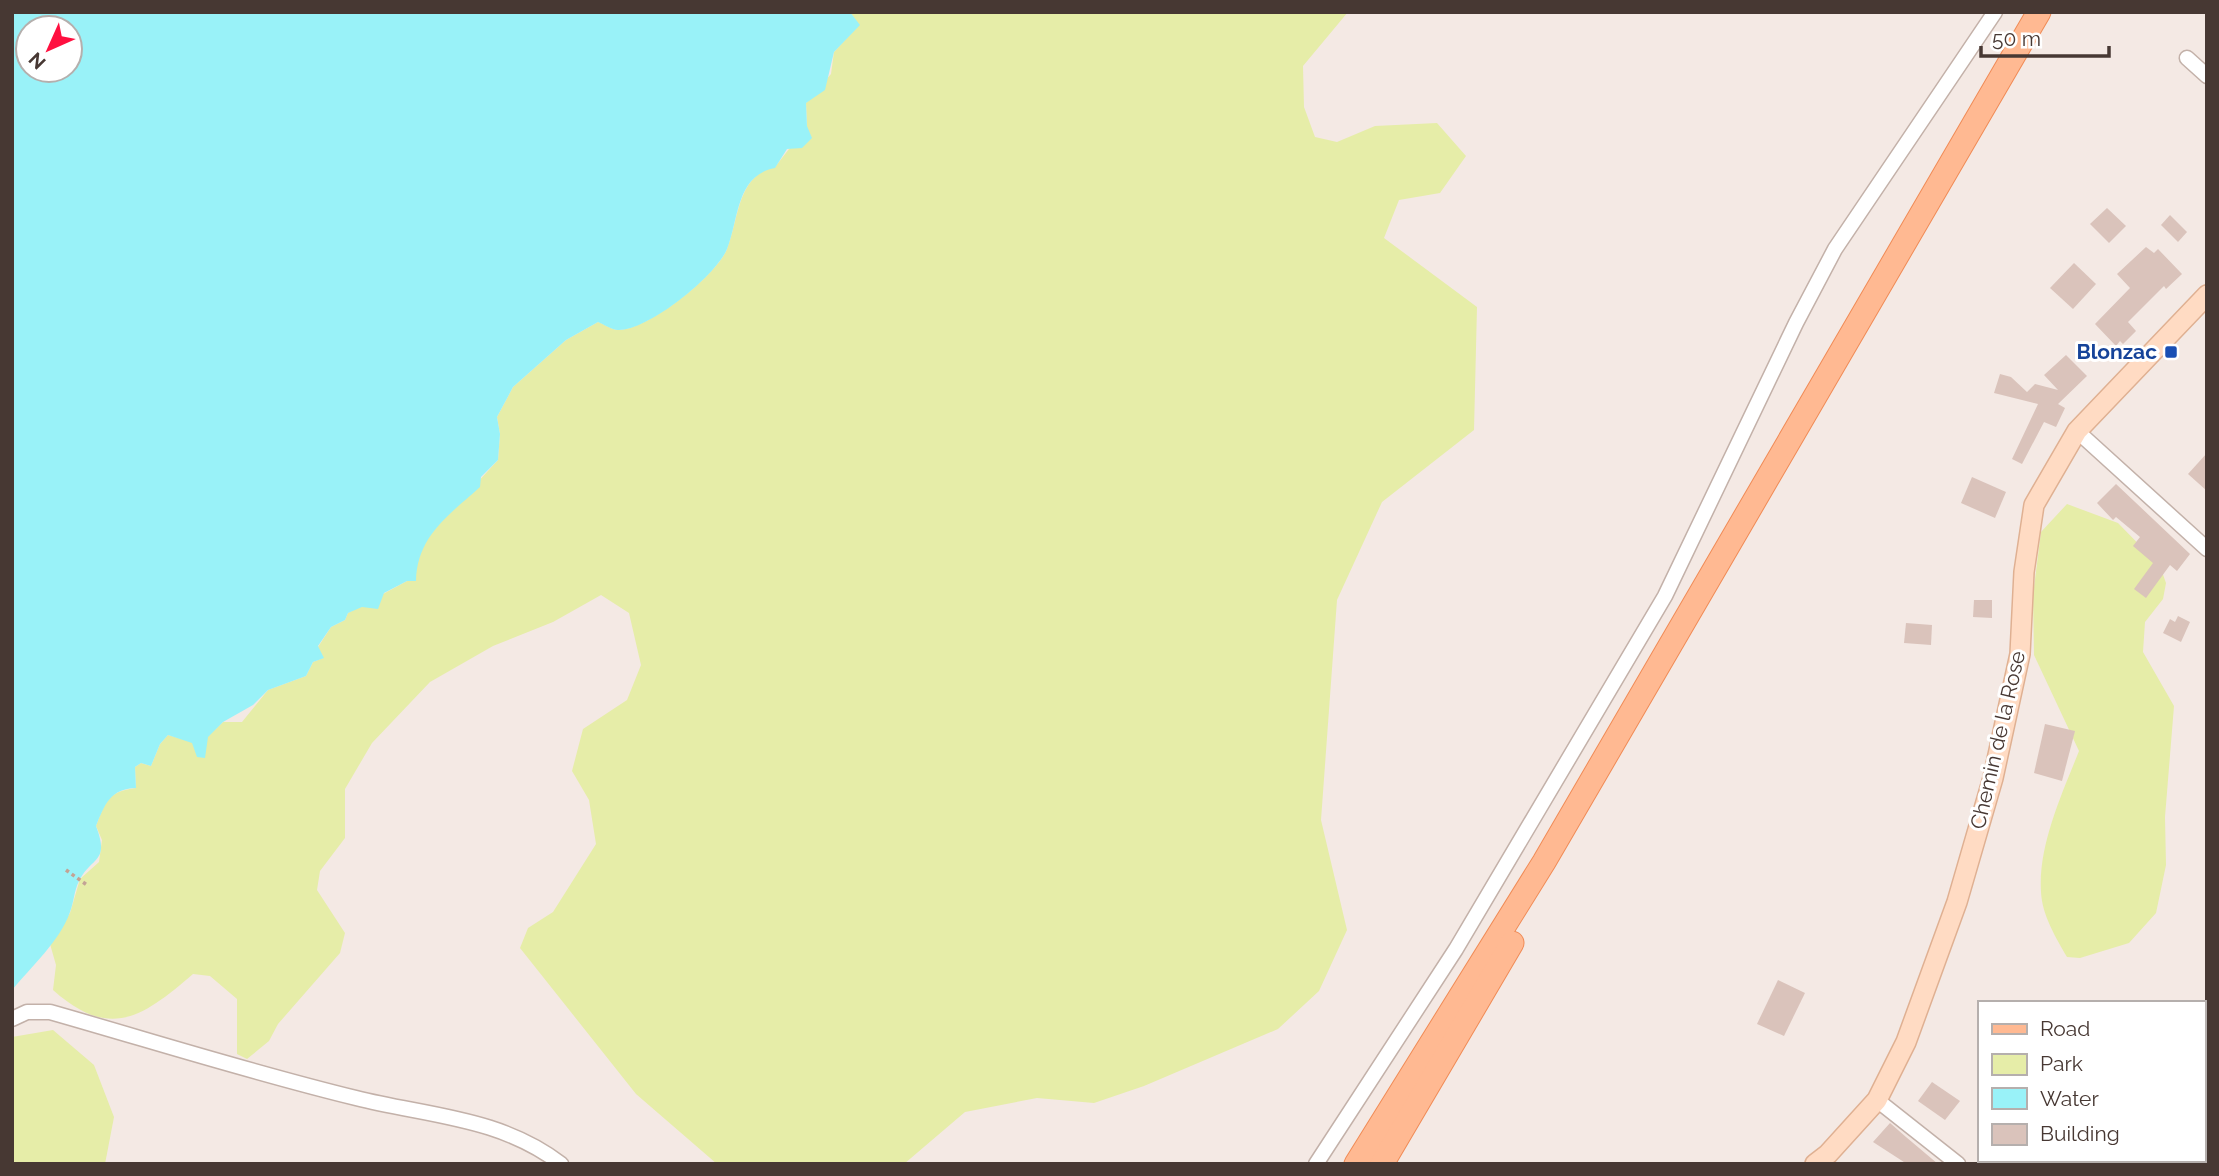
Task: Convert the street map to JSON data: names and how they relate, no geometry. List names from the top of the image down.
{
  "streets": {
    "main road": ["Chemin de la Rose"]
  },
  "places": {
    "transit": ["Blonzac"]
  },
  "legend": [
    "Road",
    "Park",
    "Water",
    "Building"
  ],
  "scale_bar": "50 m",
  "north": "bottom left"
}
